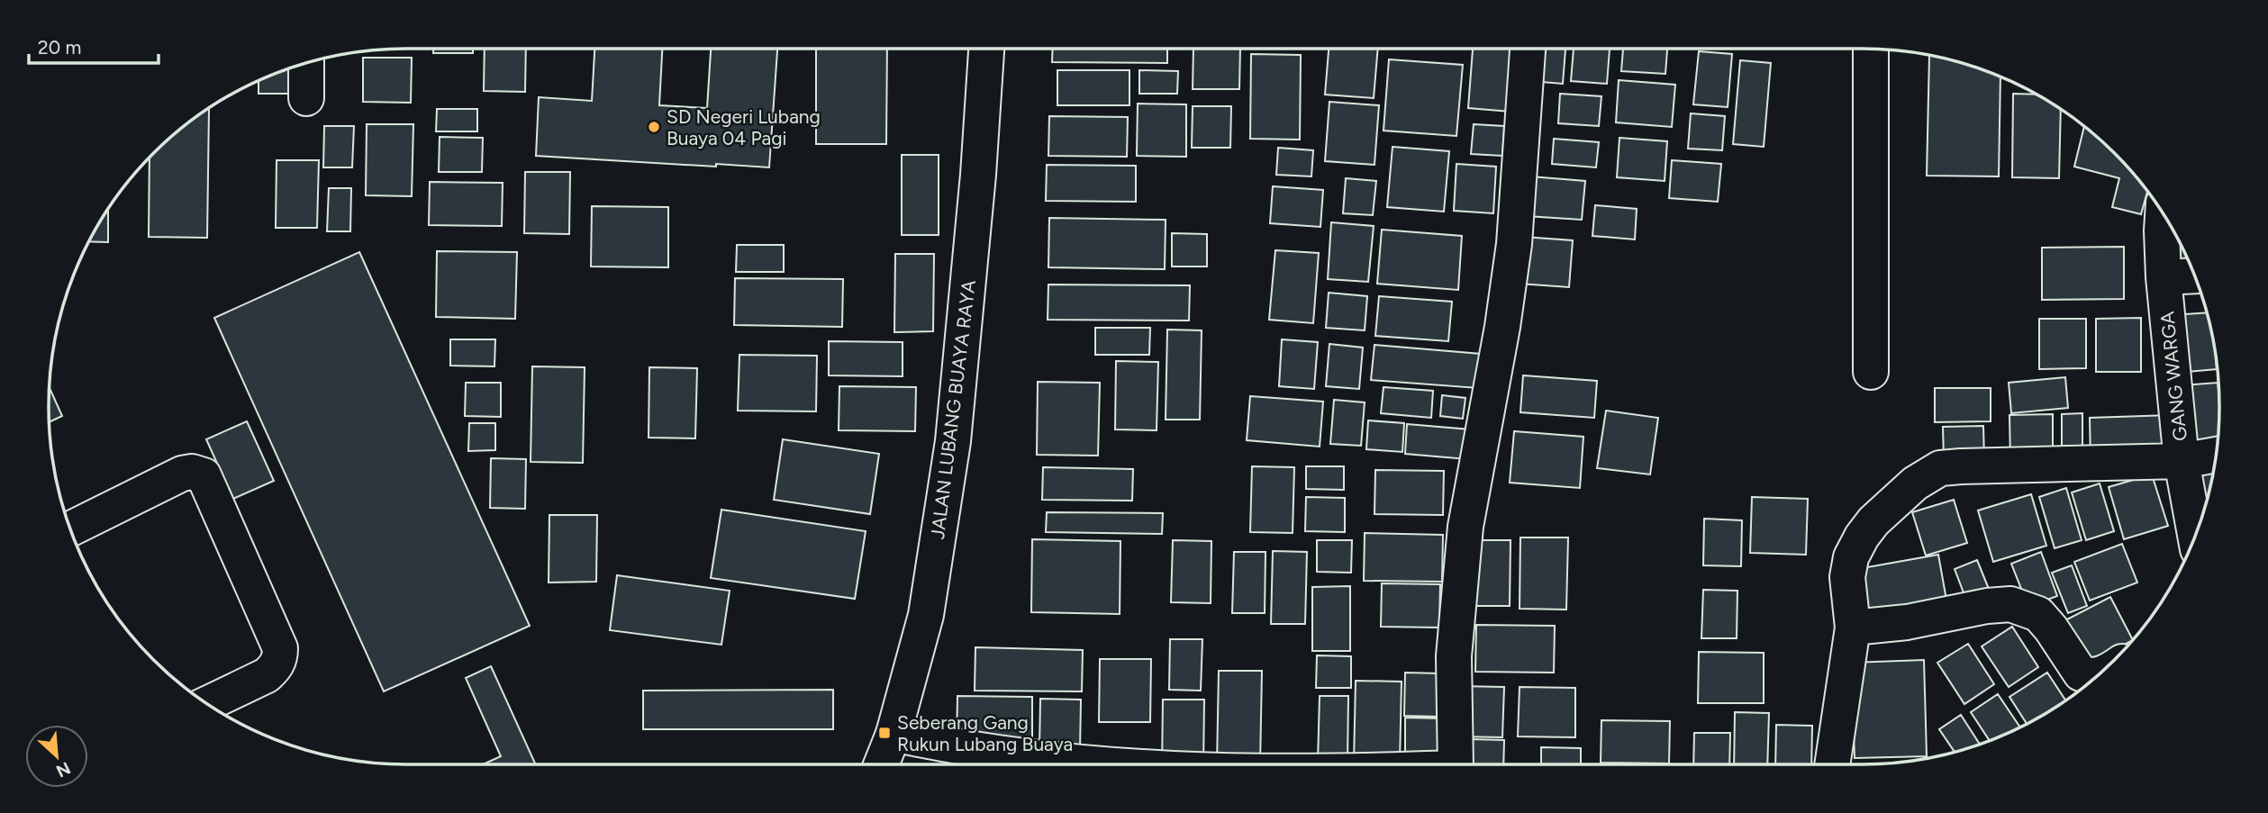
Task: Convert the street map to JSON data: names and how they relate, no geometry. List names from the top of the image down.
{
  "streets": {
    "street": ["GANG WARGA", "JALAN LUBANG BUAYA RAYA"]
  },
  "places": {
    "other": ["SD Negeri Lubang Buaya 04 Pagi"],
    "transit": ["Seberang Gang Rukun Lubang Buaya"]
  },
  "scale_bar": "20 m",
  "north": "bottom right"
}
